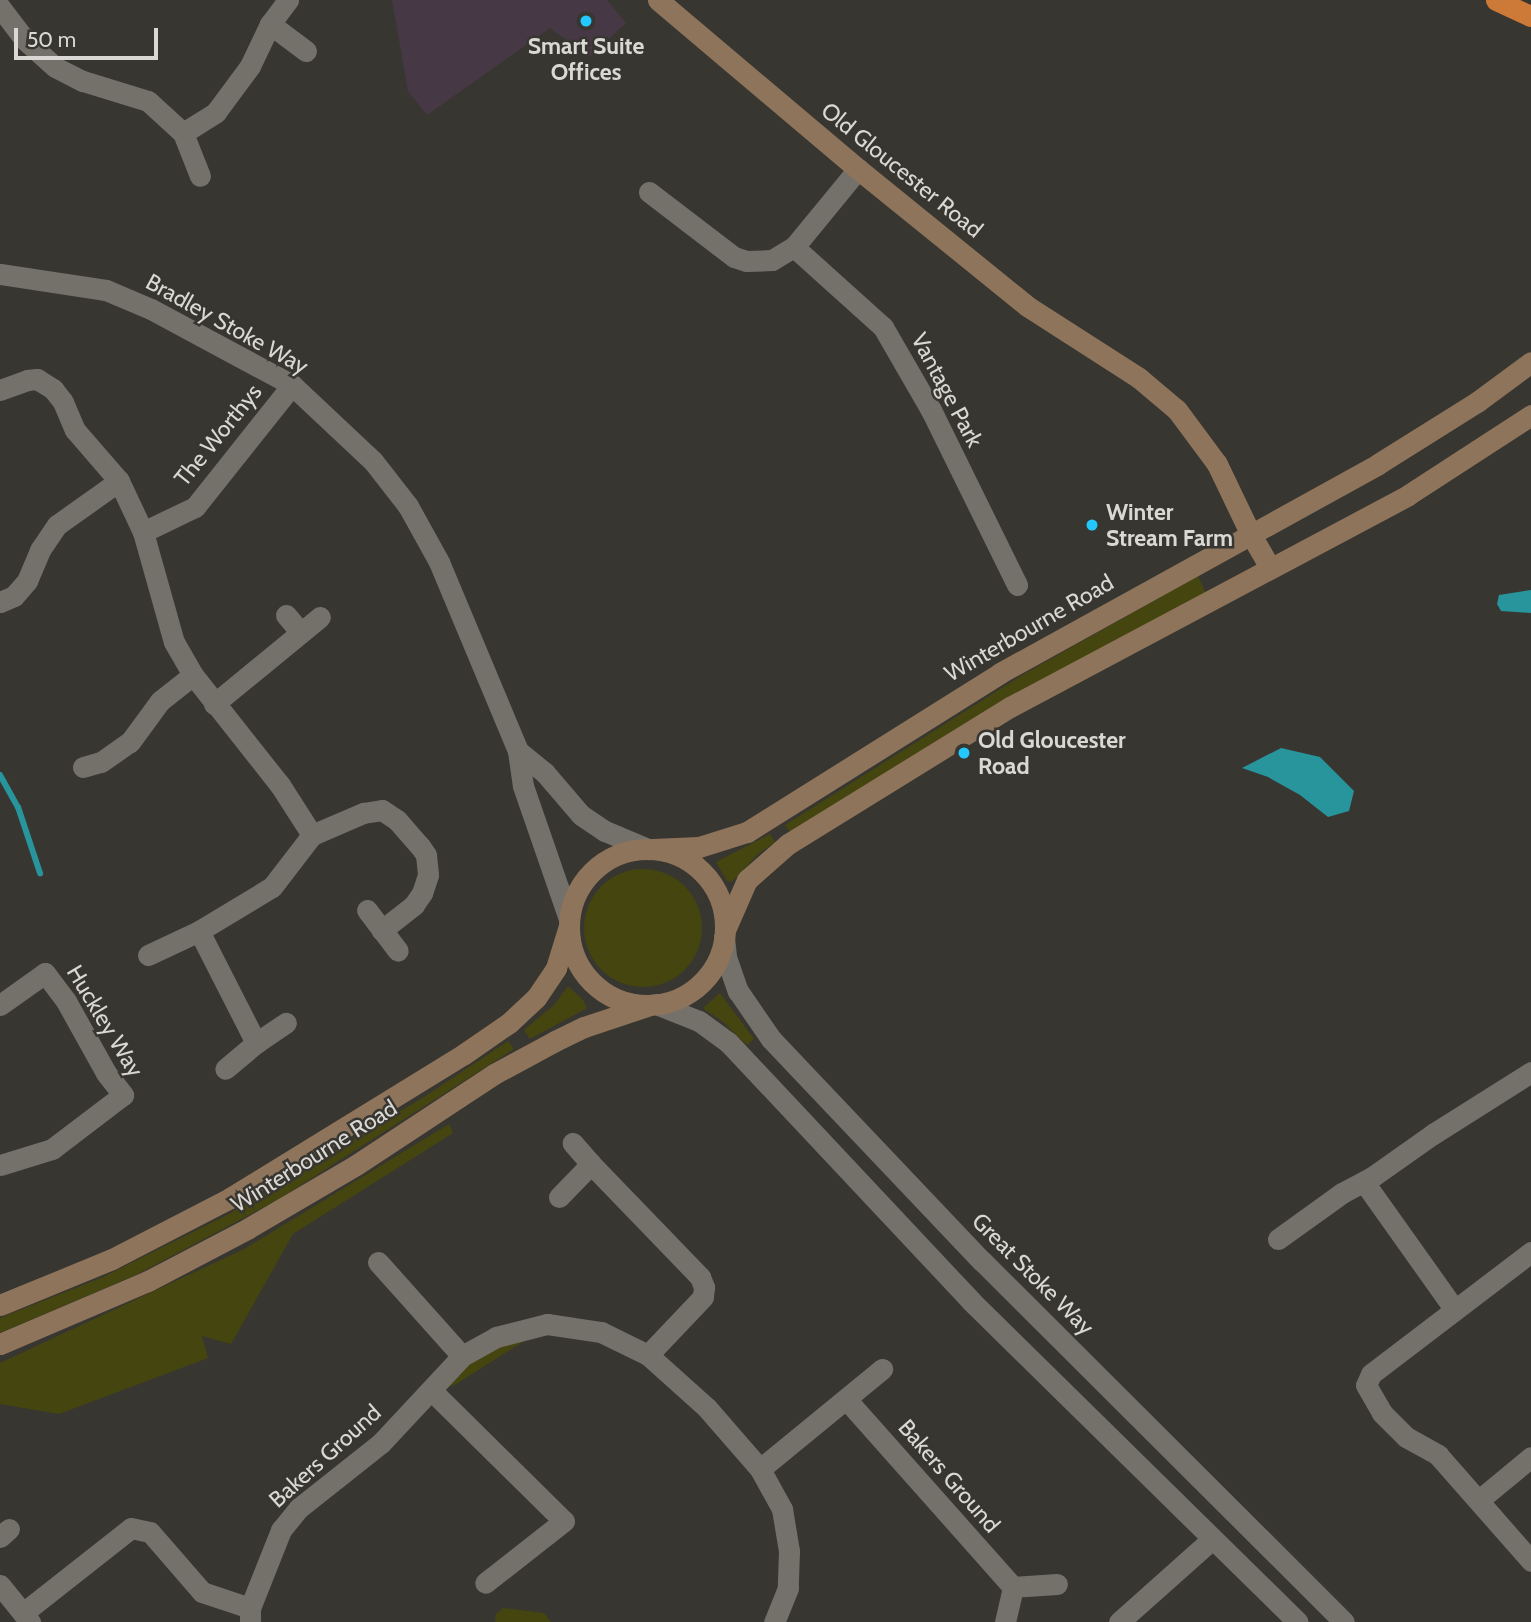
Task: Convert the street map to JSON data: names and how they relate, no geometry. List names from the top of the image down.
{
  "streets": {
    "main road": ["Old Gloucester Road", "Winterbourne Road"],
    "street": [
      "Bradley Stoke Way",
      "Vantage Park",
      "The Worthys",
      "Huckley Way",
      "Great Stoke Way",
      "Bakers Ground"
    ]
  },
  "crossings": [
    ["Old Gloucester Road", "Winterbourne Road"],
    ["Bradley Stoke Way", "The Worthys"],
    ["Bradley Stoke Way", "Winterbourne Road"],
    ["Bradley Stoke Way", "Great Stoke Way"],
    ["Winterbourne Road", "Great Stoke Way"]
  ],
  "places": ["Smart Suite Offices", "Winter Stream Farm", "Old Gloucester Road"],
  "scale_bar": "50 m"
}
